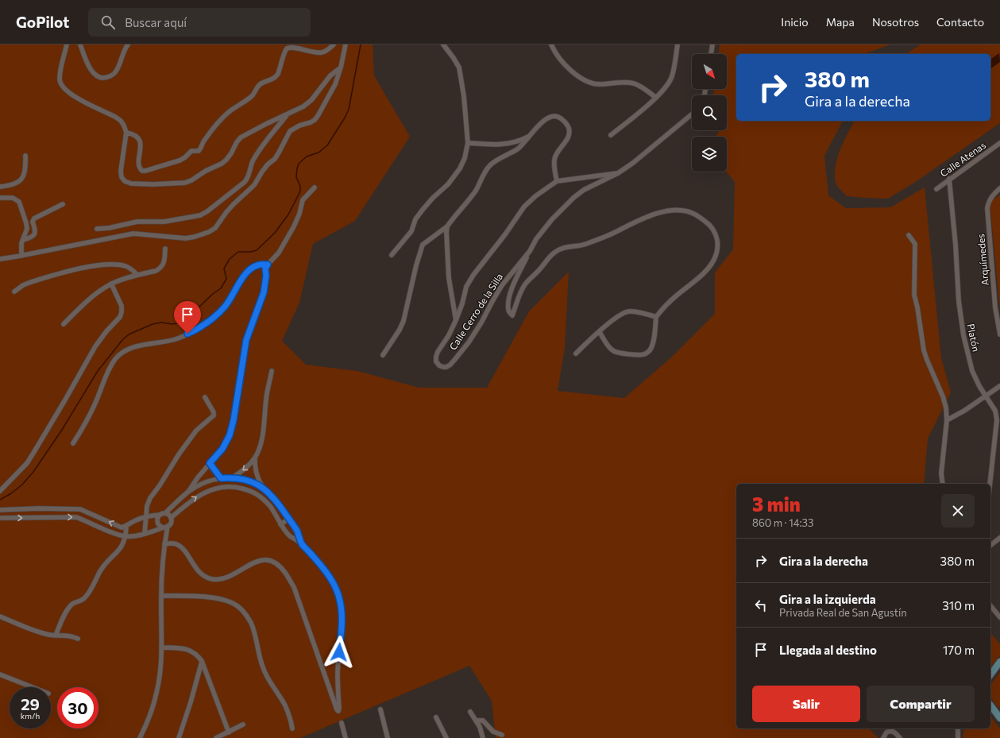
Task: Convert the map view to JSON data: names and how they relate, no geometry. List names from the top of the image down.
{
  "streets": {
    "street": [
      "Calle Atenas",
      "Arquímedes",
      "Calle Cerro de la Silla",
      "Platón"
    ]
  },
  "crossings": [
    ["Calle Atenas", "Platón"]
  ],
  "north": "bottom right",
  "page": {
    "header": "GoPilot",
    "search": "Buscar aquí",
    "nav": [
      "Inicio",
      "Mapa",
      "Nosotros",
      "Contacto"
    ],
    "turn": ["380 m", "Gira a la derecha"],
    "heading": ["3 min", "860 m · 14:33"],
    "list": [
      {
        "name": "Gira a la derecha",
        "value": "380 m"
      },
      {
        "name": "Gira a la izquierda",
        "note": "Privada Real de San Agustín",
        "value": "310 m"
      },
      {
        "name": "Llegada al destino",
        "value": "170 m"
      }
    ],
    "buttons": ["Salir", "Compartir"],
    "speed": "29 km/h",
    "limit": "30"
  }
}
